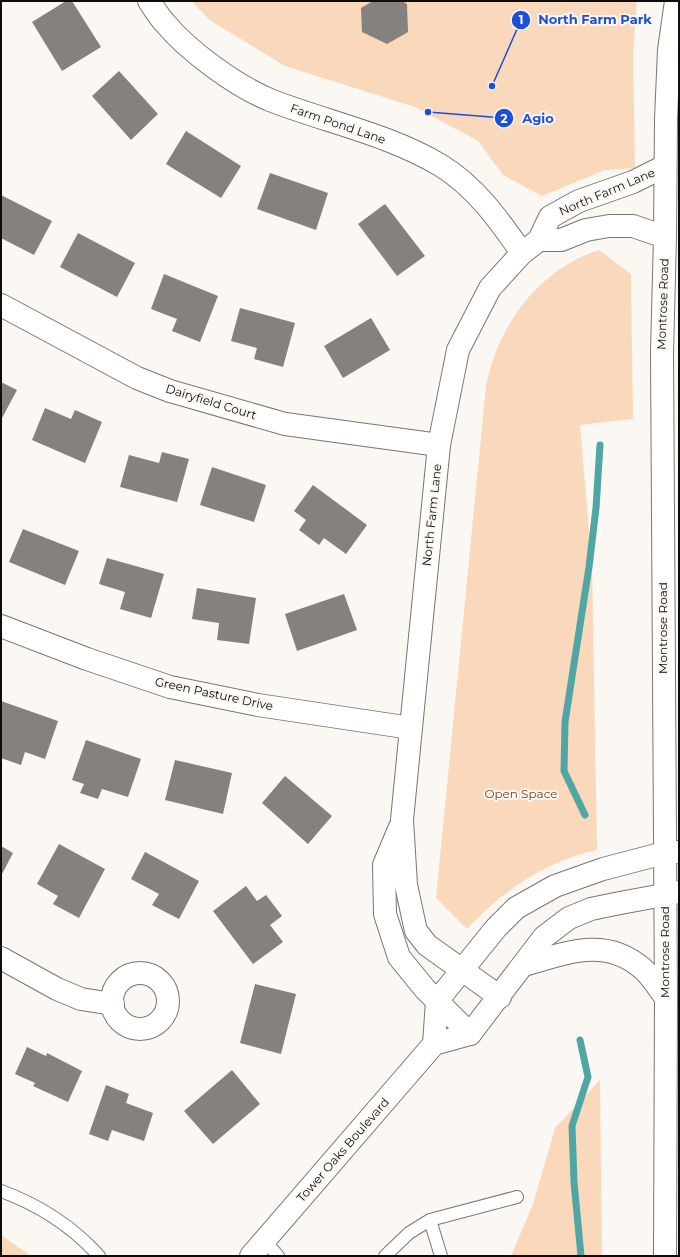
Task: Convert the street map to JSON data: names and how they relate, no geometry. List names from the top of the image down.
{
  "streets": {
    "street": [
      "Farm Pond Lane",
      "North Farm Lane",
      "Montrose Road",
      "Dairyfield Court",
      "Green Pasture Drive",
      "Tower Oaks Boulevard"
    ]
  },
  "crossings": [
    ["Farm Pond Lane", "North Farm Lane"],
    ["North Farm Lane", "Montrose Road"],
    ["North Farm Lane", "Dairyfield Court"],
    ["North Farm Lane", "Green Pasture Drive"]
  ],
  "parks": ["Open Space"],
  "places": ["North Farm Park", "Agio"]
}
